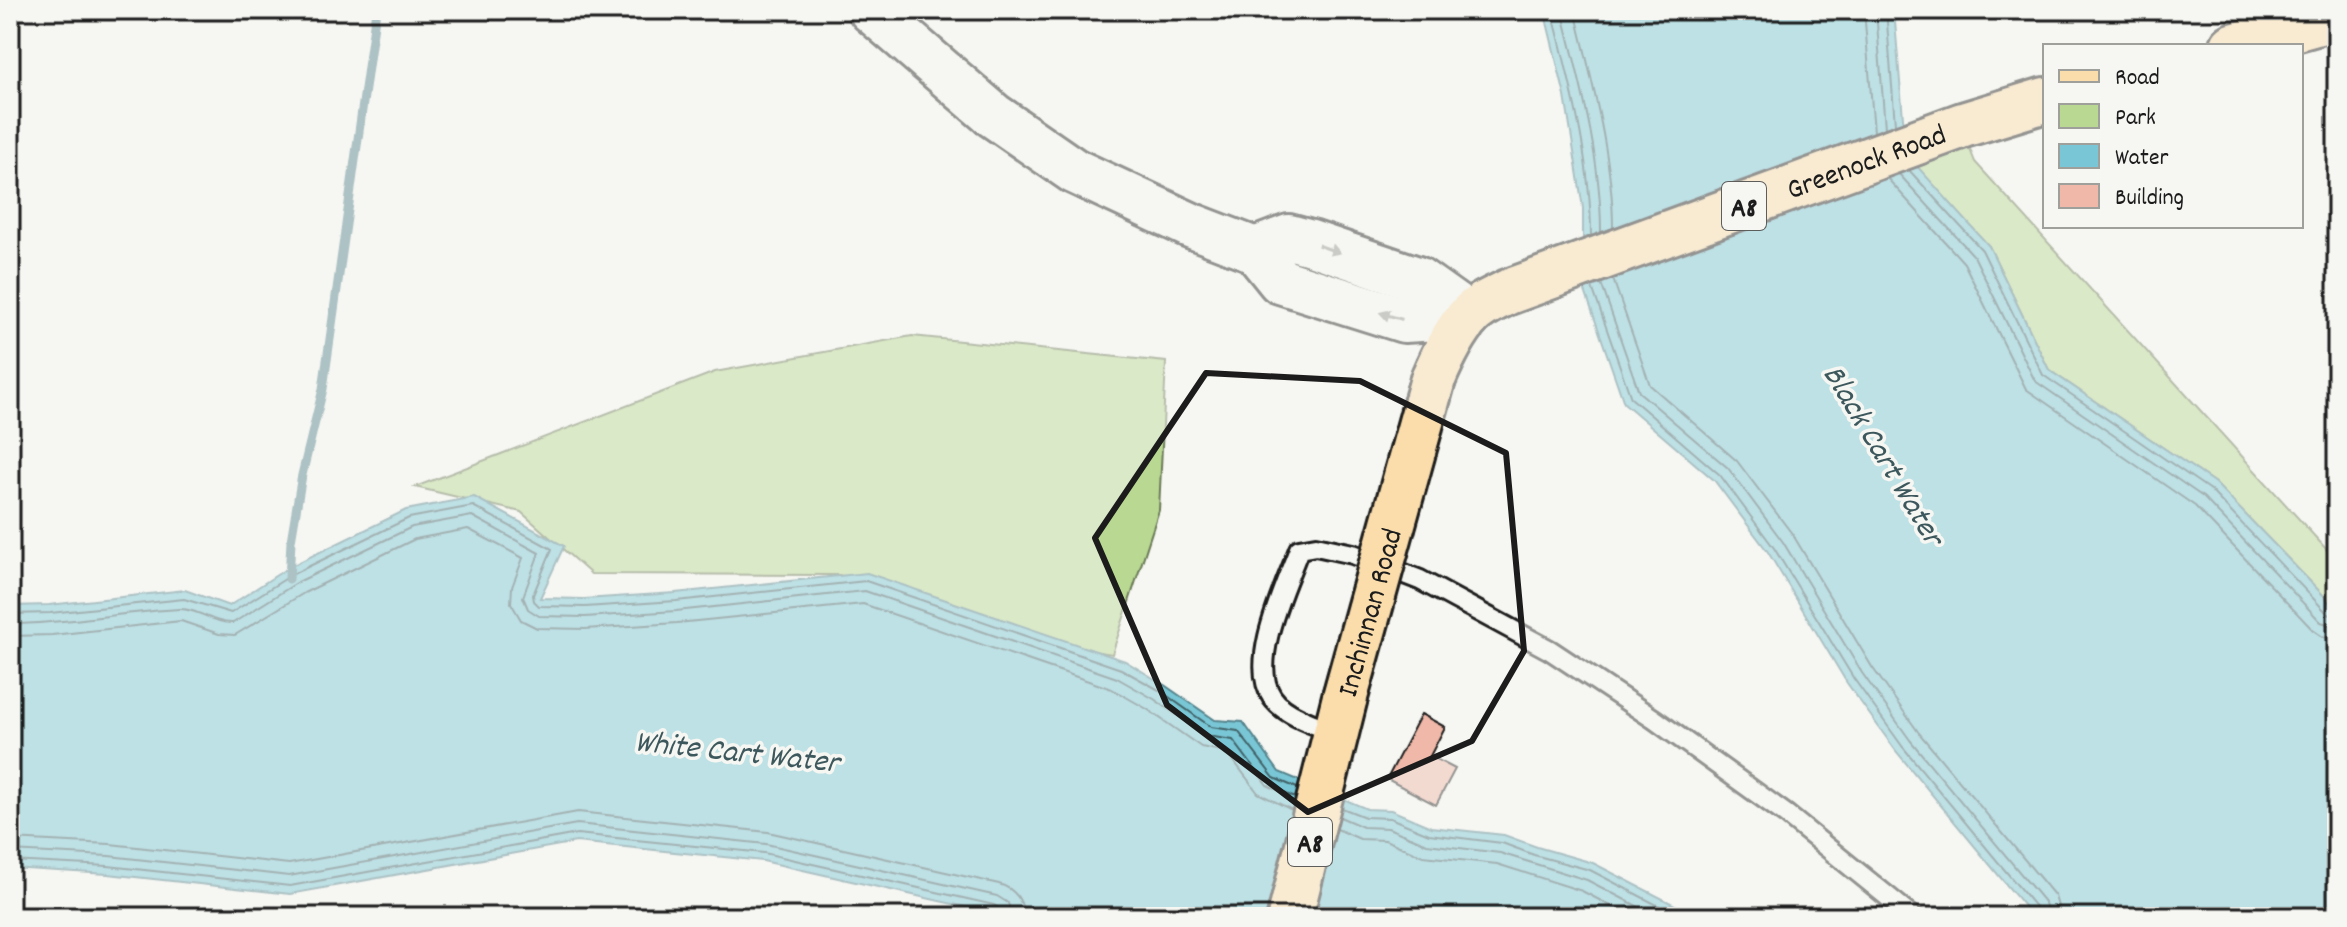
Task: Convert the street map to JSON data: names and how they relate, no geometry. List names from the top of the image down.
{
  "streets": {
    "main road": ["Greenock Road", "A8", "Inchinnan Road"]
  },
  "crossings": [
    ["Greenock Road", "Inchinnan Road"]
  ],
  "water": ["Black Cart Water", "White Cart Water"],
  "legend": [
    "Road",
    "Park",
    "Water",
    "Building"
  ]
}
